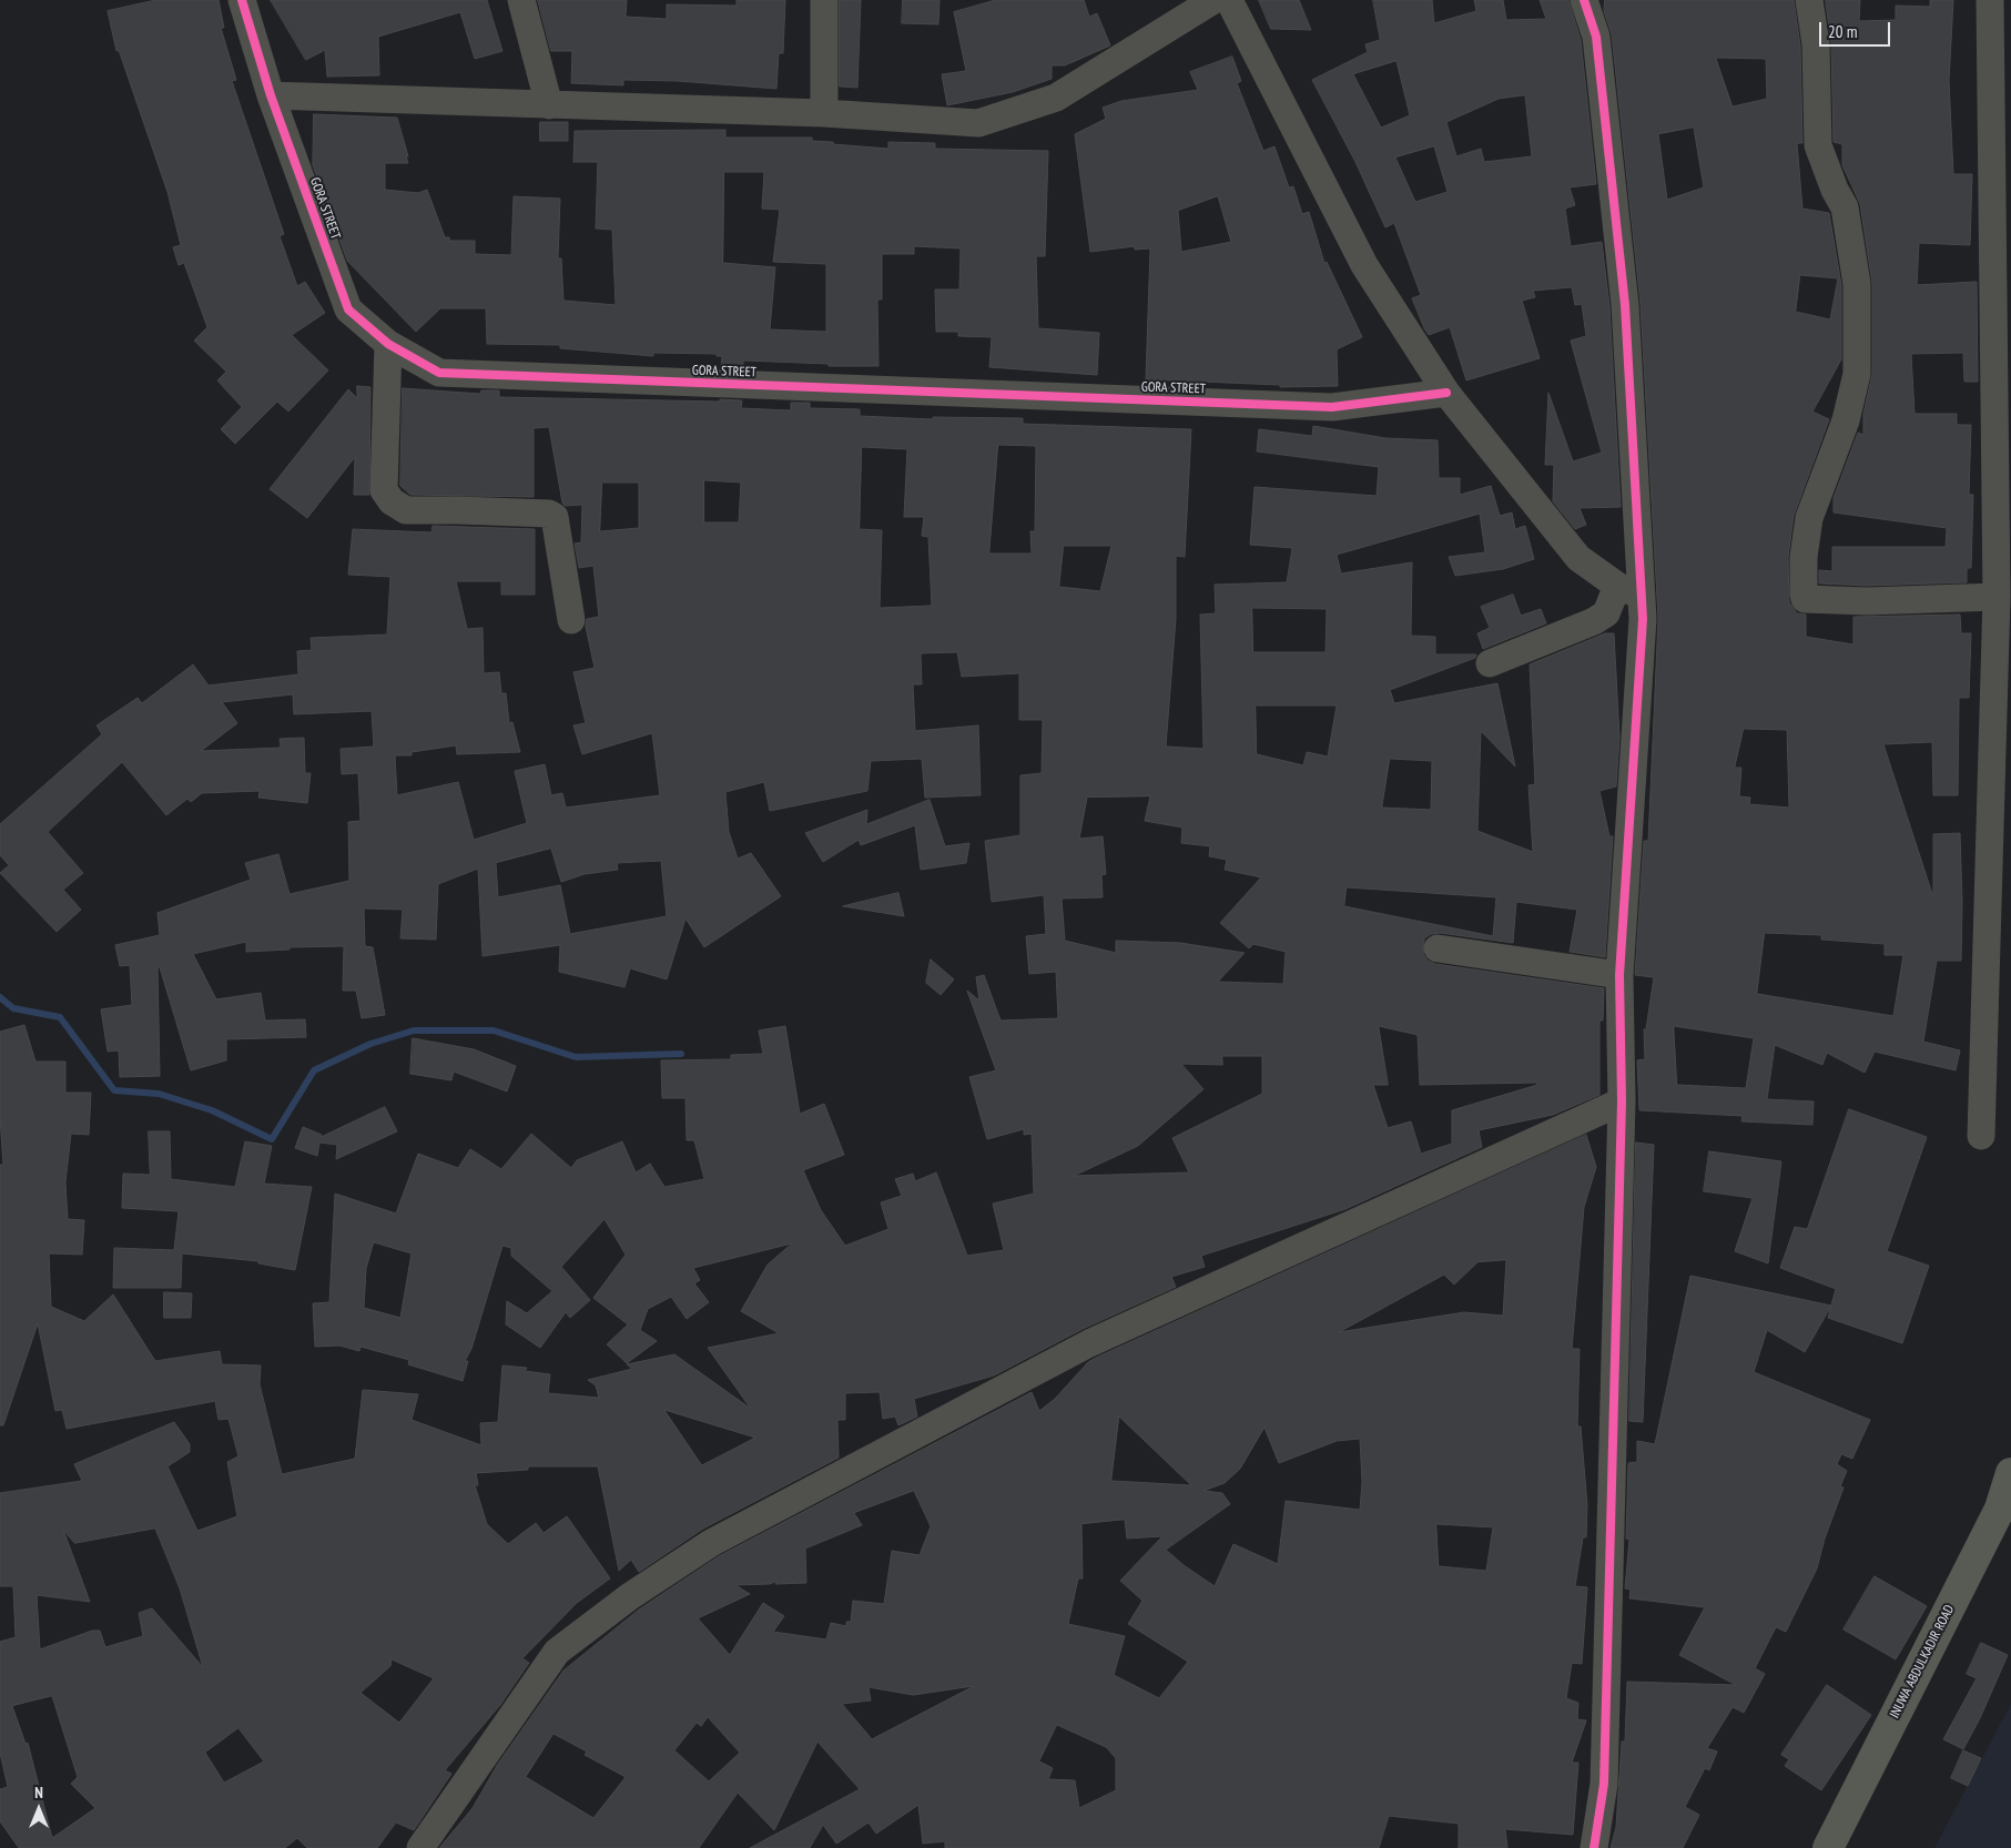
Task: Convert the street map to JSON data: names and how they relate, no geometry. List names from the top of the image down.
{
  "streets": {
    "main road": ["INUWA ABDULKADIR ROAD"],
    "street": ["GORA STREET"]
  },
  "scale_bar": "20 m",
  "north": "top"
}
